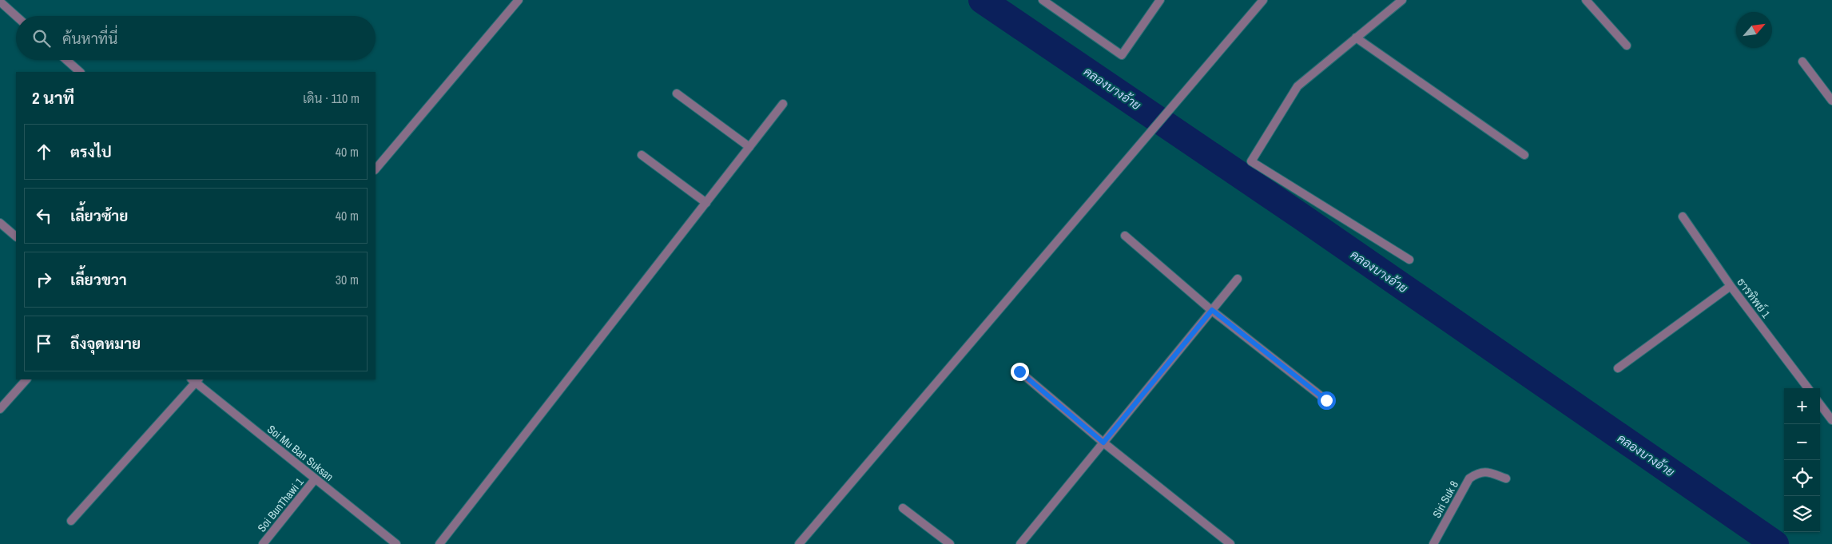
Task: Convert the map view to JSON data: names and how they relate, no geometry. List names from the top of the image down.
{
  "streets": {
    "street": [
      "ธารทิพย์ 1",
      "Soi Mu Ban Suksan",
      "Siri Suk 8",
      "Soi BunThawi 1"
    ]
  },
  "crossings": [
    ["Soi Mu Ban Suksan", "Soi BunThawi 1"]
  ],
  "water": ["คลองบางอ้าย"],
  "north": "top right",
  "page": {
    "search": "ค้นหาที่นี่",
    "heading": ["2 นาที", "เดิน · 110 m"],
    "list": [
      ["ตรงไป", "40 m"],
      ["เลี้ยวซ้าย", "40 m"],
      ["เลี้ยวขวา", "30 m"],
      "ถึงจุดหมาย"
    ],
    "map_buttons": ["+", "−"]
  }
}
